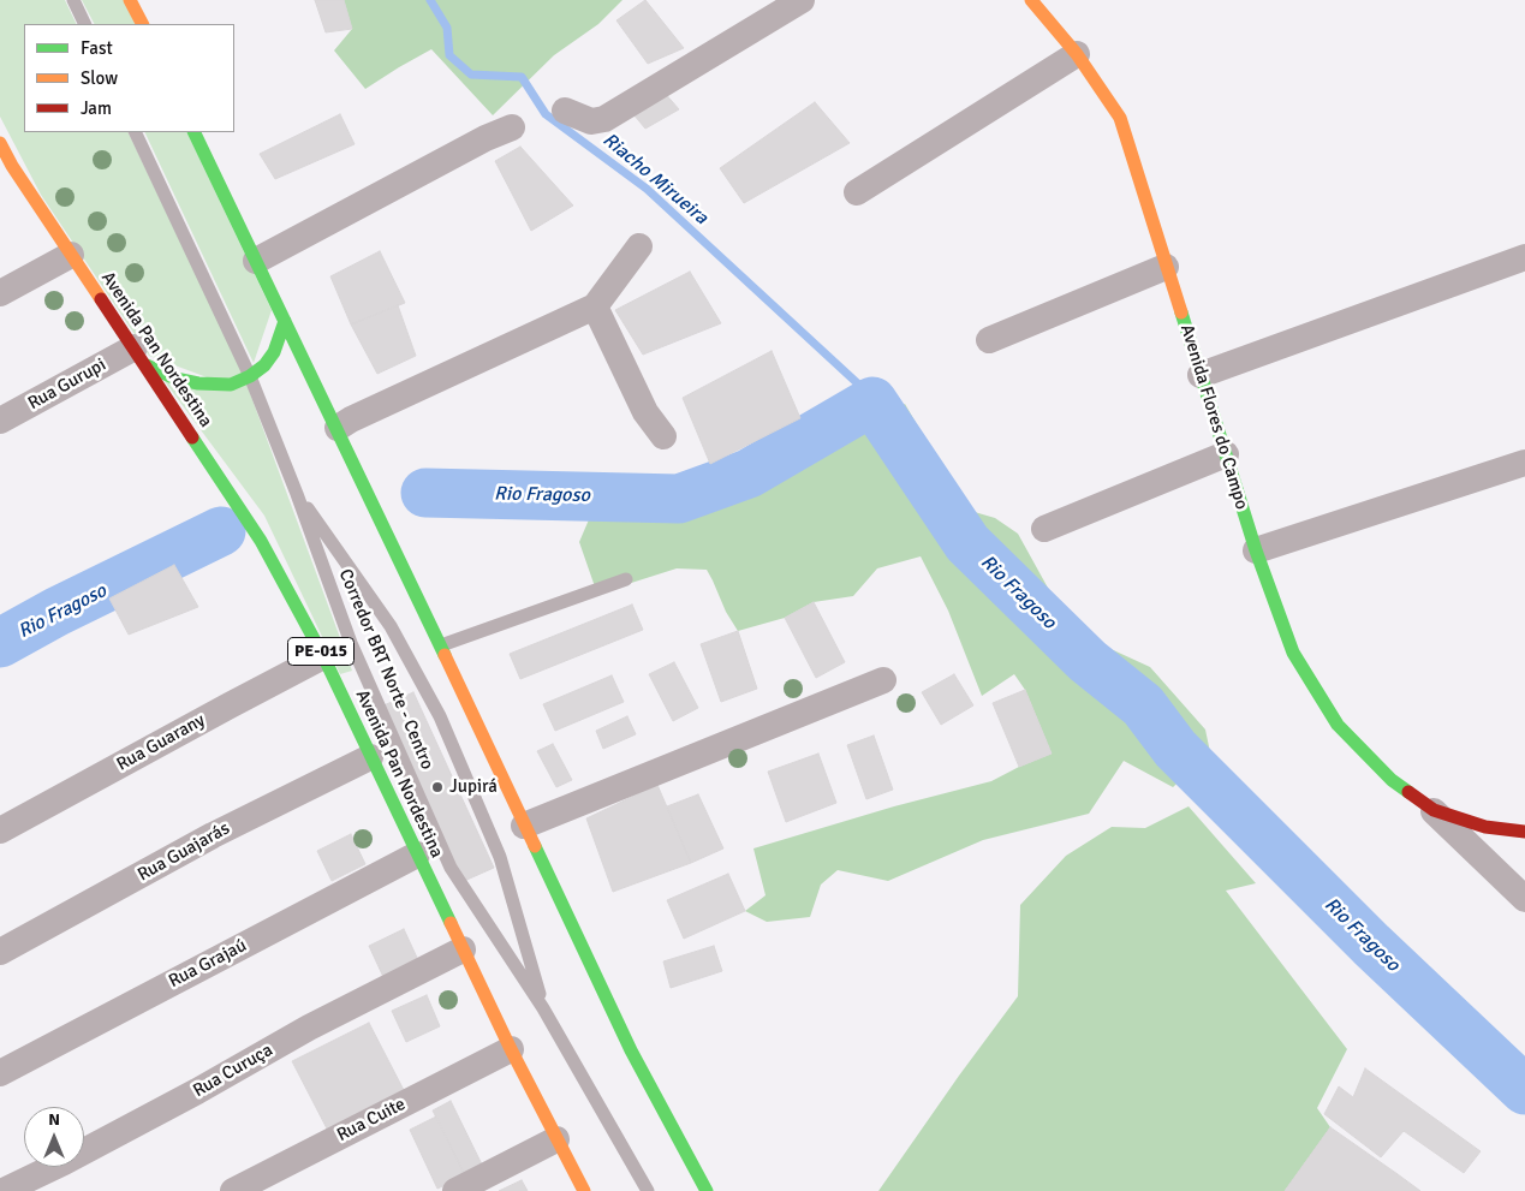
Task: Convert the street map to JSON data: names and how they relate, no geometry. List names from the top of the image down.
{
  "streets": {
    "main road": ["Avenida Pan Nordestina", "Avenida Flores do Campo", "PE-015"],
    "street": [
      "Rua Gurupi",
      "Rua Guarany",
      "Rua Guajarás",
      "Rua Grajaú",
      "Rua Curuça",
      "Rua Cuite"
    ],
    "lane": ["Corredor BRT Norte - Centro"]
  },
  "crossings": [
    ["Avenida Pan Nordestina", "Rua Gurupi"],
    ["Avenida Pan Nordestina", "Rua Guarany"],
    ["Avenida Pan Nordestina", "Rua Guajarás"],
    ["Avenida Pan Nordestina", "Rua Grajaú"],
    ["Avenida Pan Nordestina", "Rua Curuça"],
    ["Avenida Pan Nordestina", "Rua Cuite"]
  ],
  "water": ["Riacho Mirueira", "Rio Fragoso"],
  "places": ["Jupirá"],
  "legend": ["Fast", "Slow", "Jam"],
  "north": "top"
}
